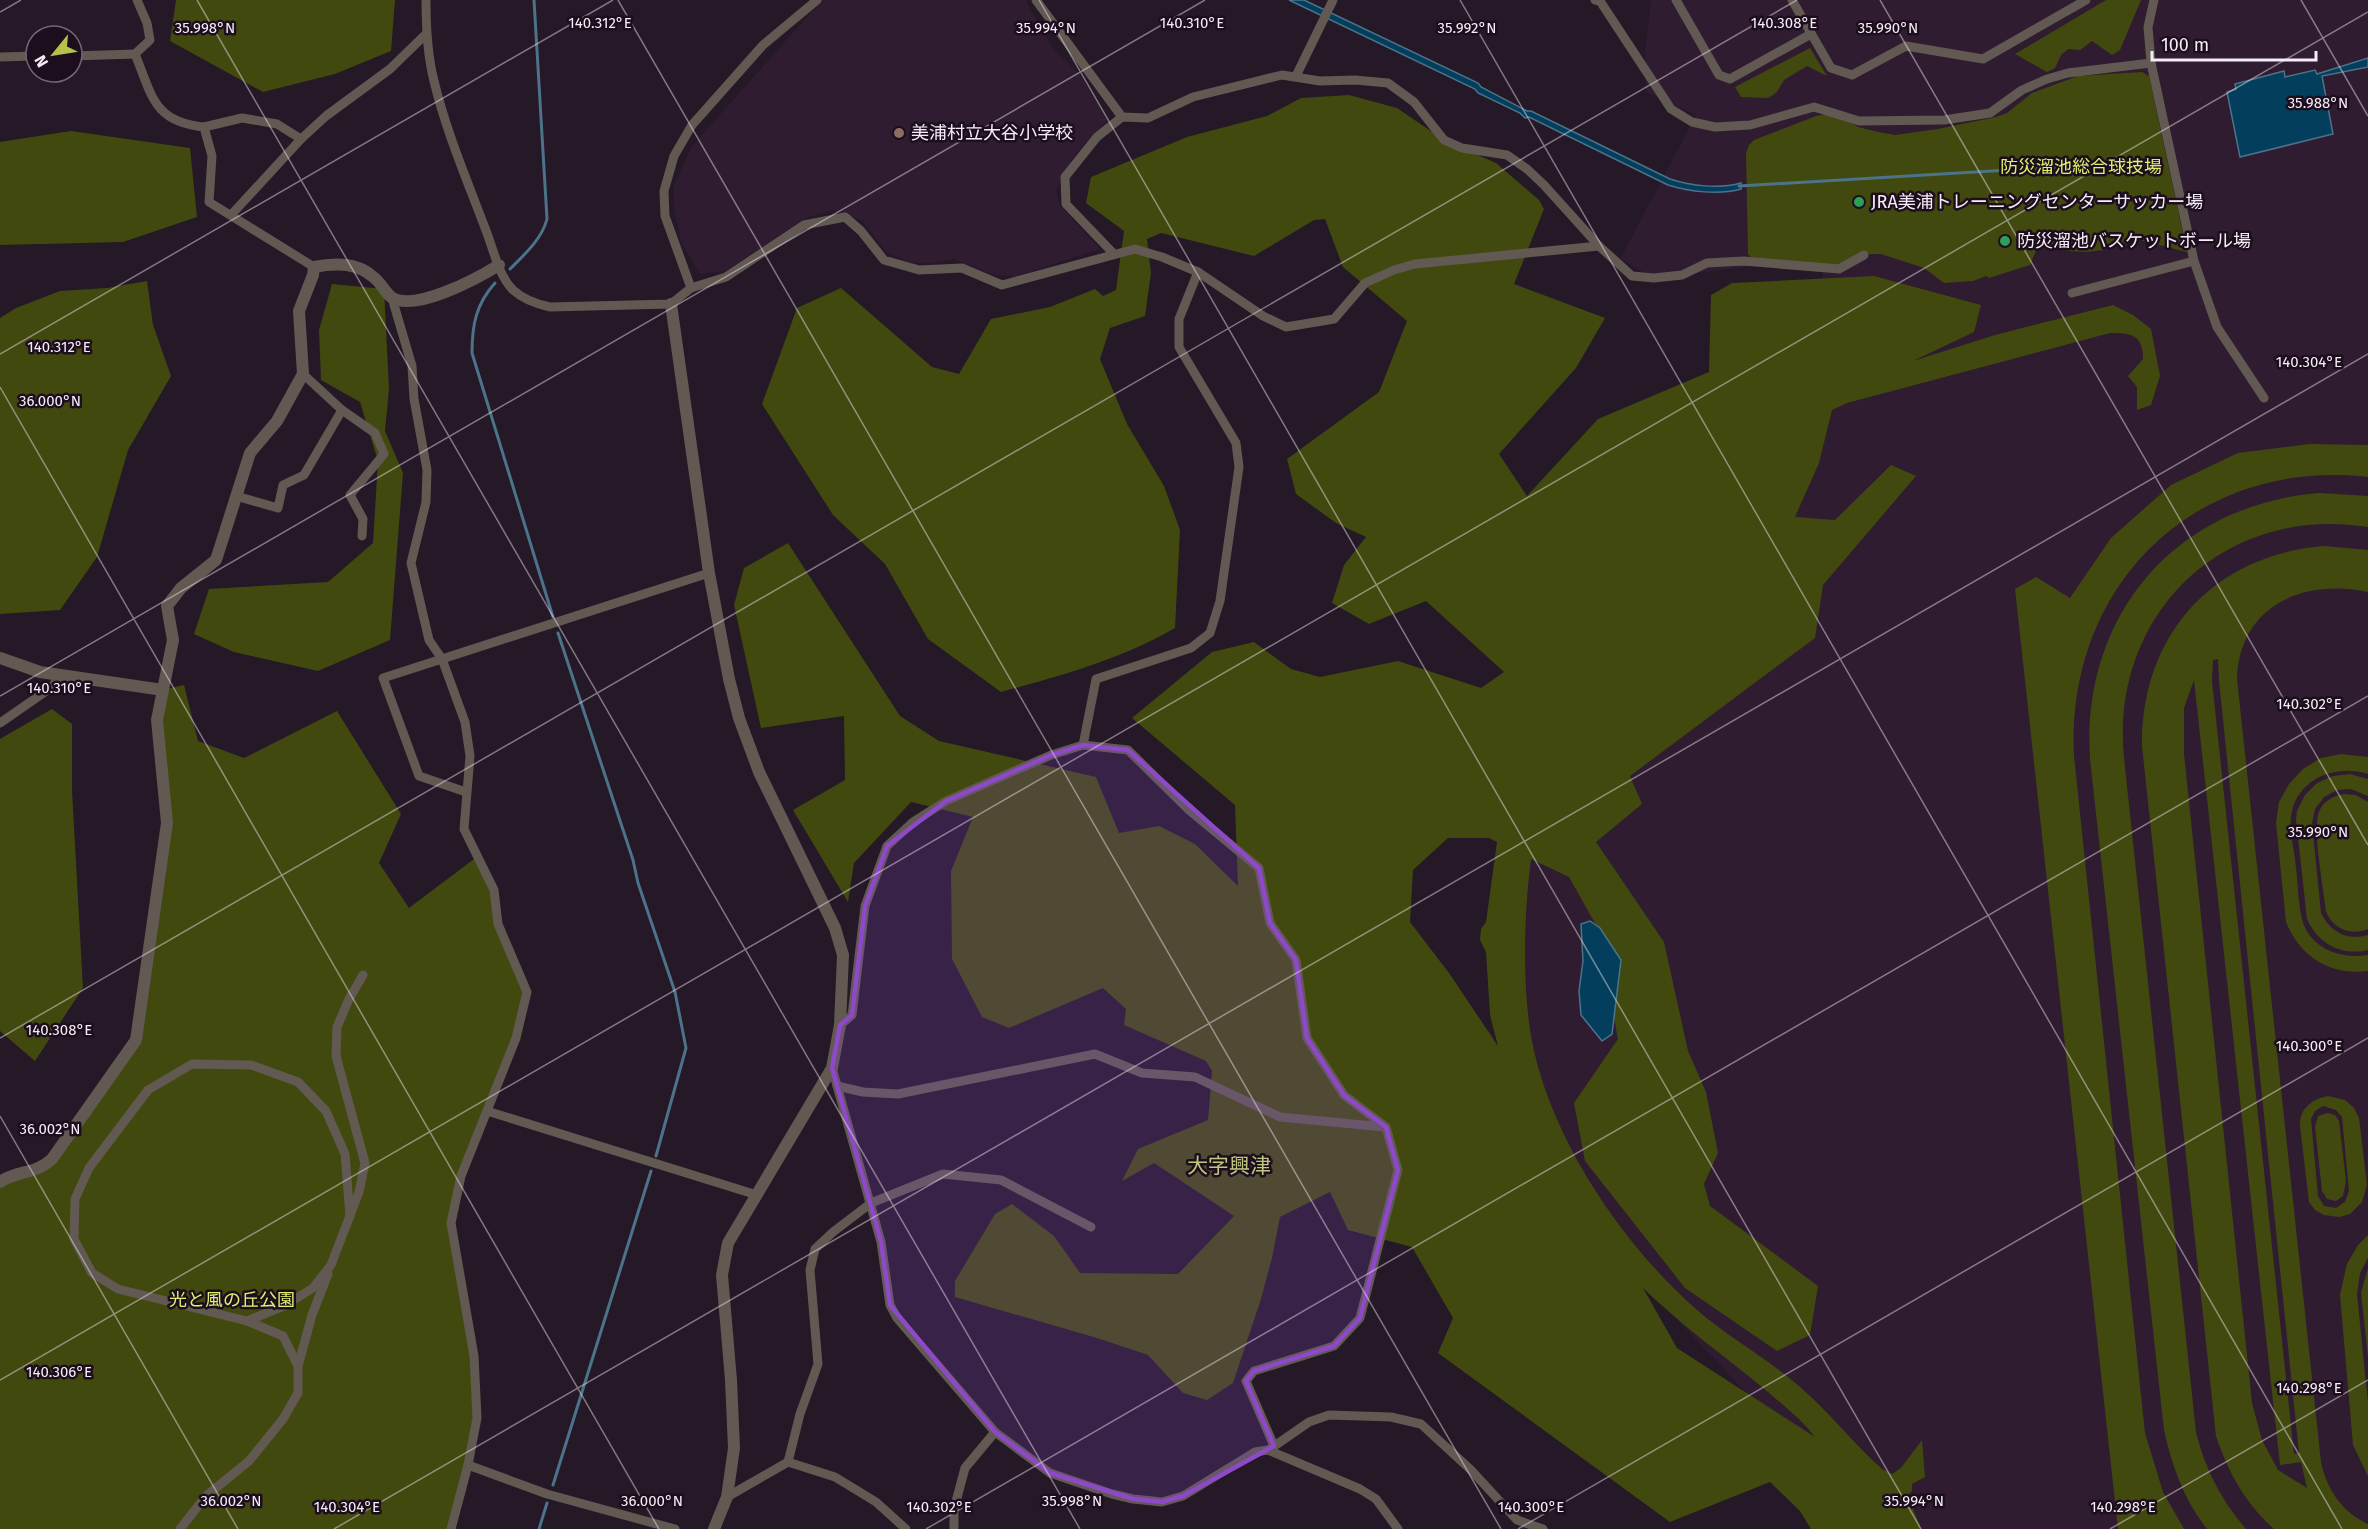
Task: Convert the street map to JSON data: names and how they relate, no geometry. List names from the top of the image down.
{
  "districts": ["大字興津"],
  "parks": ["防災溜池総合球技場", "光と風の丘公園"],
  "places": ["美浦村立大谷小学校", "JRA美浦トレーニングセンターサッカー場", "防災溜池バスケットボール場"],
  "scale_bar": "100 m",
  "north": "bottom left",
  "coordinates": [
    "140.312°E",
    "140.310°E",
    "140.308°E",
    "35.998°N",
    "35.994°N",
    "35.992°N",
    "35.990°N",
    "35.988°N",
    "140.304°E",
    "36.000°N",
    "140.302°E",
    "140.300°E",
    "36.002°N",
    "140.306°E",
    "140.298°E"
  ]
}
